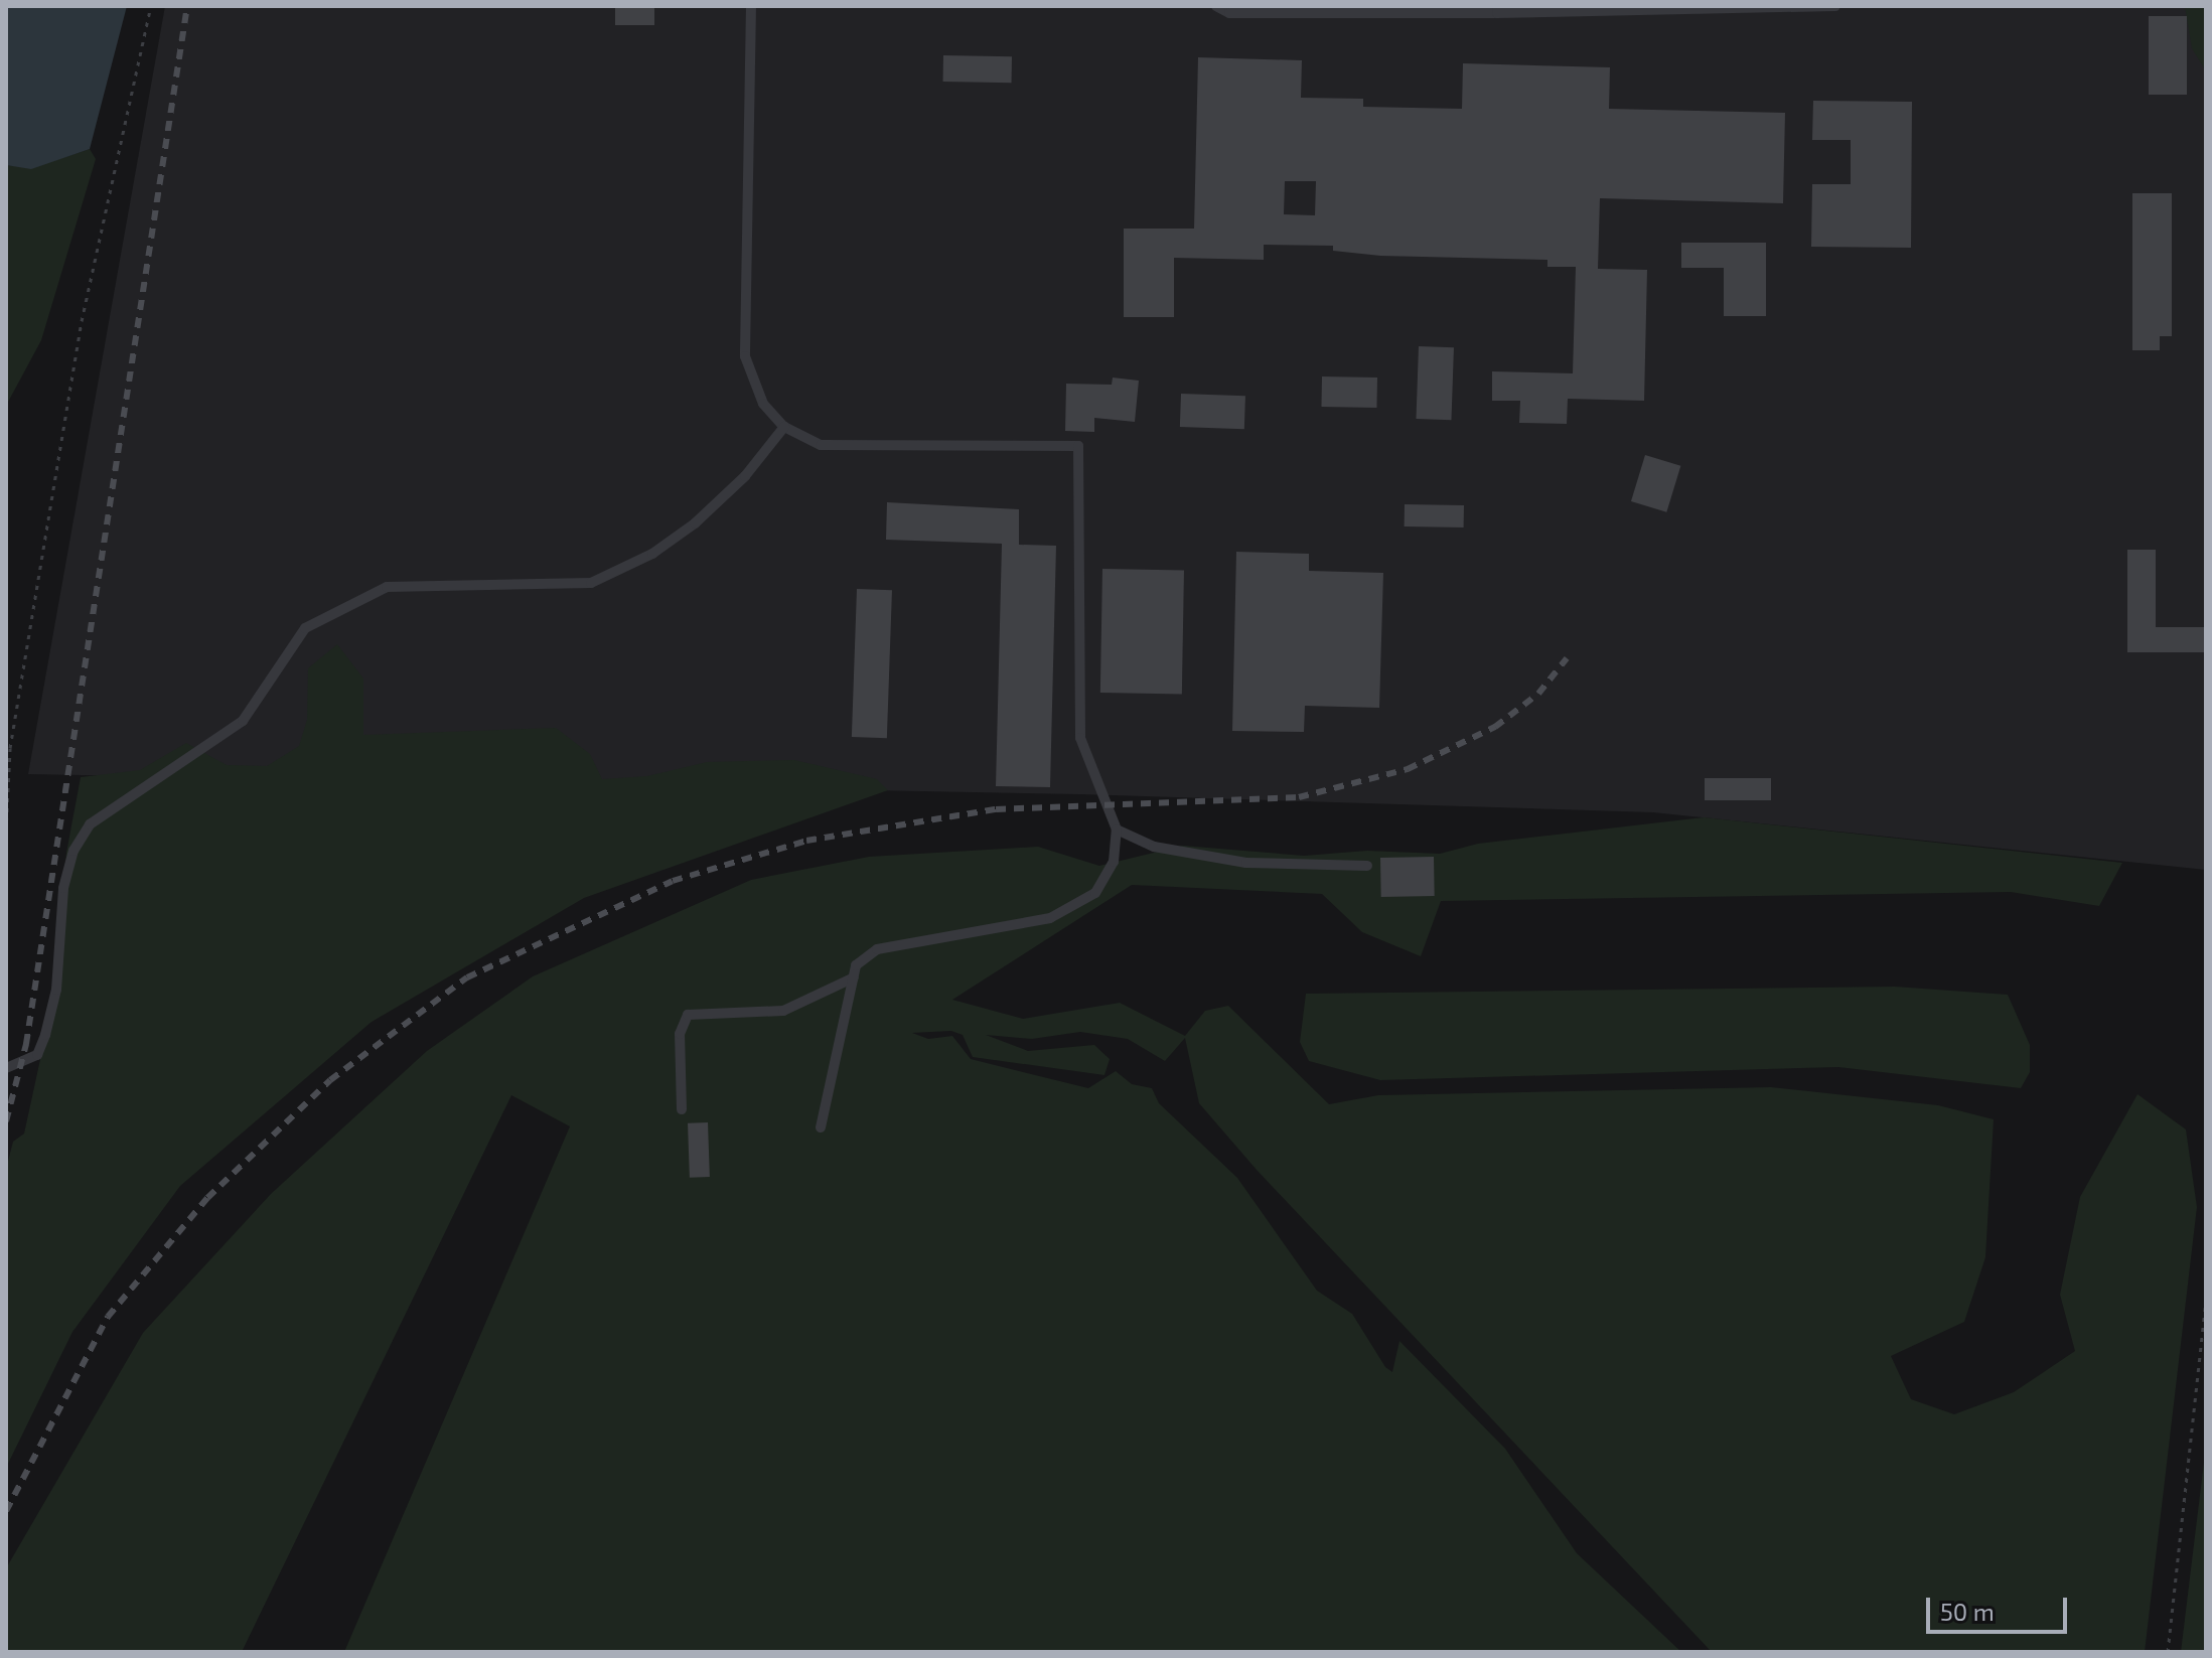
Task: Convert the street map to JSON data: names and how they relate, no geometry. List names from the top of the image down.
{
  "scale_bar": "50 m"
}
